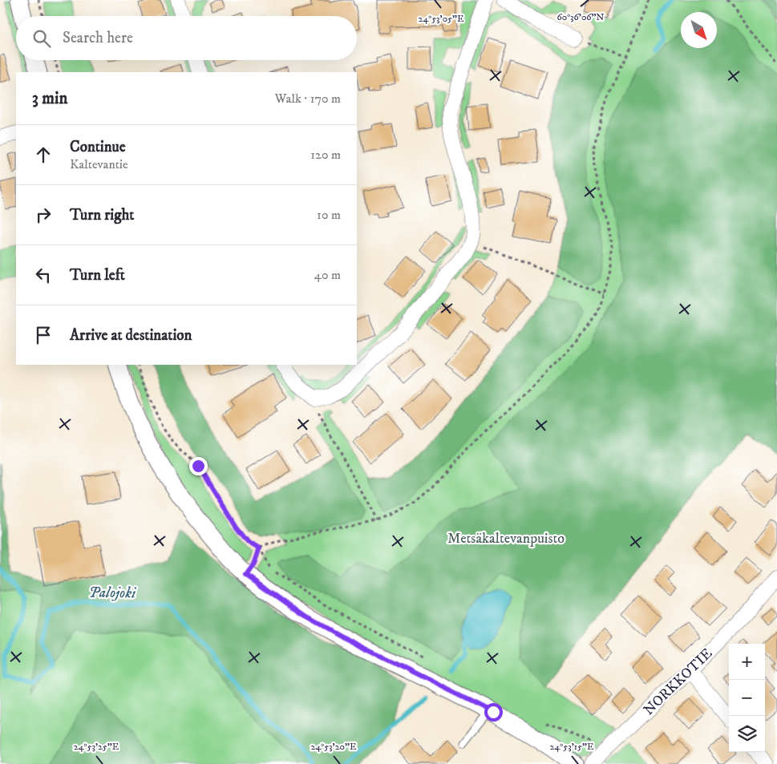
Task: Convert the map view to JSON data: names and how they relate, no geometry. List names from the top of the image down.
{
  "streets": {
    "street": ["NORKKOTIE"]
  },
  "water": ["Palojoki"],
  "parks": ["Metsäkaltevanpuisto"],
  "north": "bottom right",
  "page": {
    "search": "Search here",
    "heading": ["3 min", "Walk · 170 m"],
    "list": [
      ["Continue", "Kaltevantie", "120 m"],
      ["Turn right", "10 m"],
      ["Turn left", "40 m"],
      "Arrive at destination"
    ],
    "map_buttons": ["+", "−"]
  },
  "coordinates": [
    "60°36'06\"N",
    "24°53'05\"E",
    "24°53'25\"E",
    "24°53'20\"E",
    "24°53'15\"E"
  ]
}
